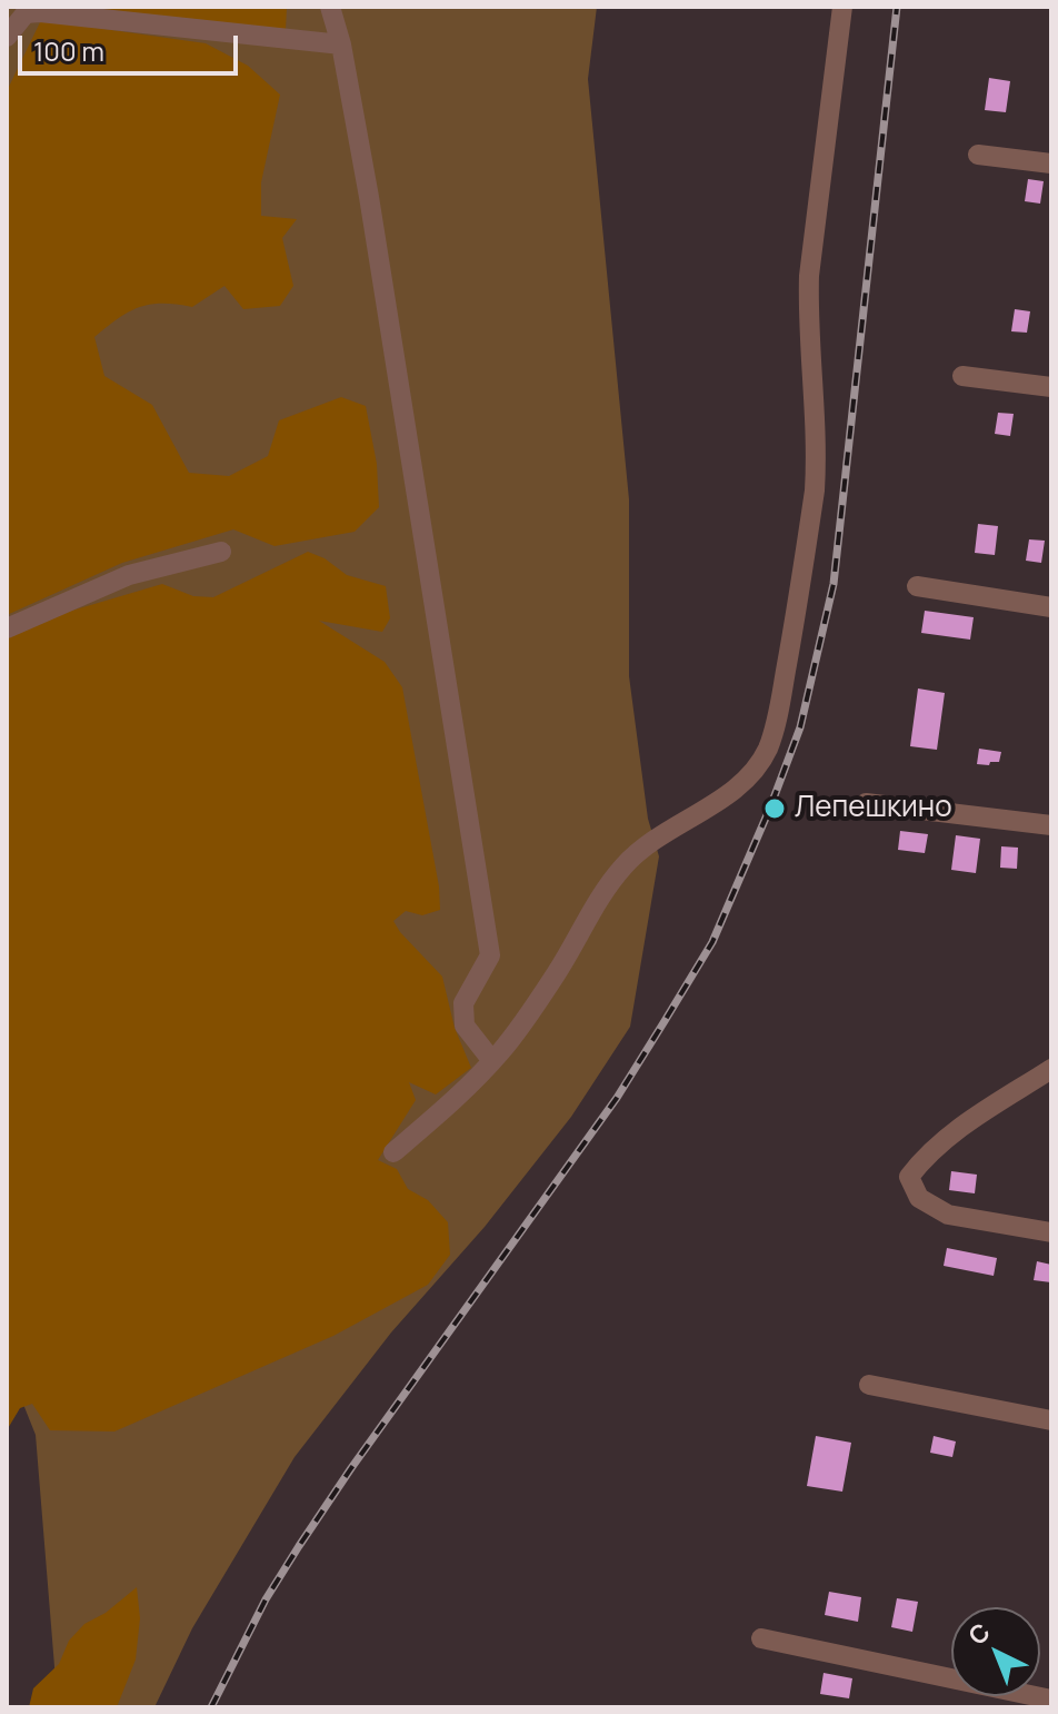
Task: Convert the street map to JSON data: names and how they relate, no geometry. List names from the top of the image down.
{
  "places": ["Лепешкино"],
  "scale_bar": "100 m",
  "north": "top left"
}
